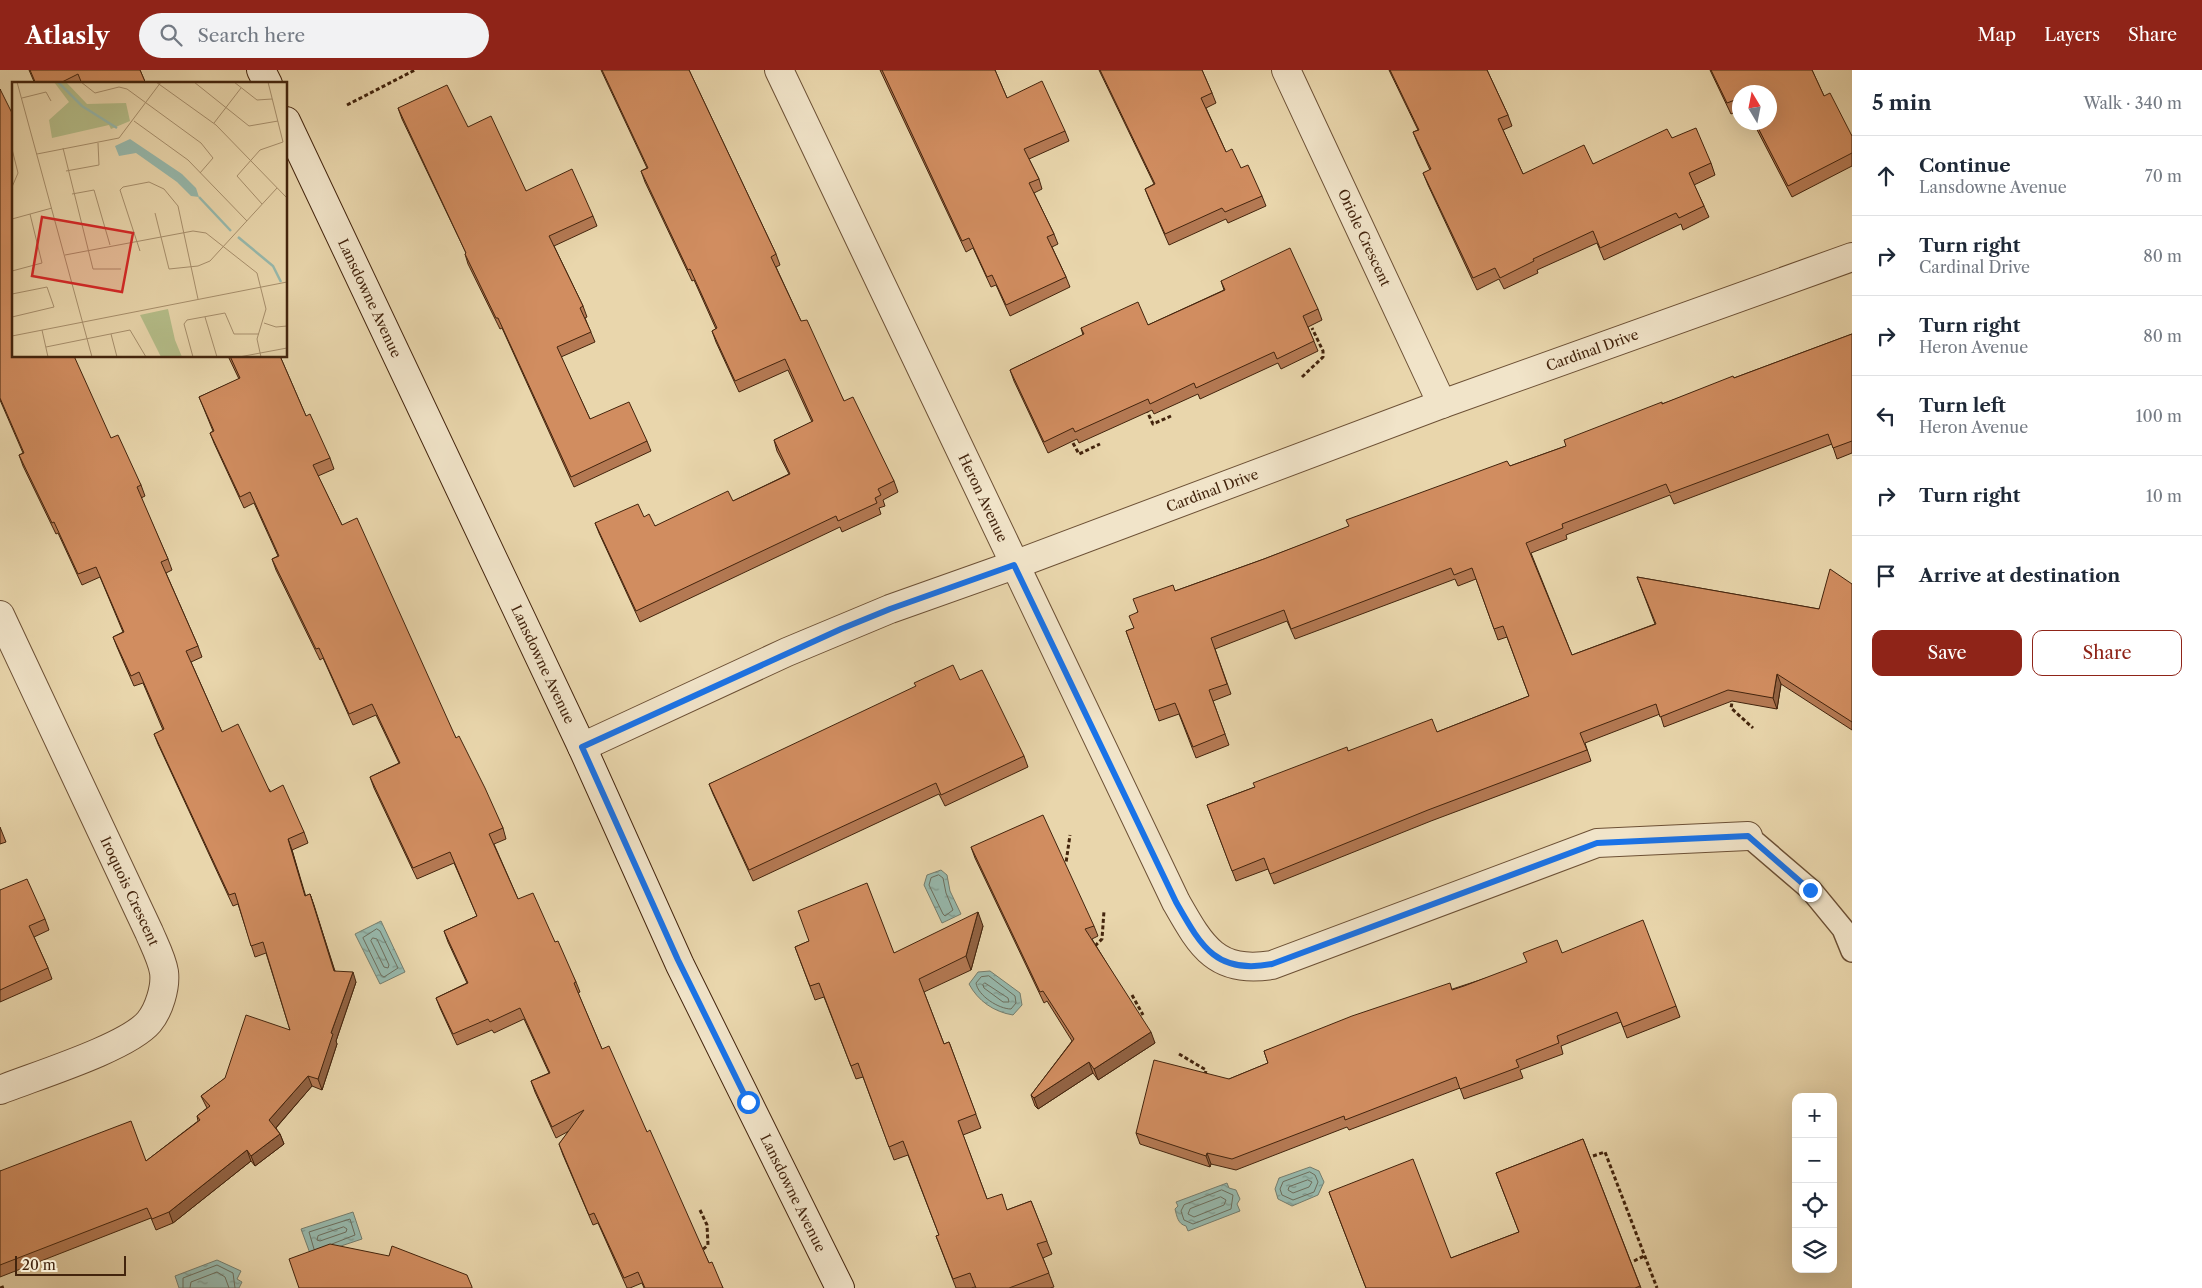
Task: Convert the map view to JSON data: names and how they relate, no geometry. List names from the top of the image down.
{
  "streets": {
    "street": [
      "Oriole Crescent",
      "Lansdowne Avenue",
      "Cardinal Drive",
      "Heron Avenue",
      "Iroquois Crescent"
    ]
  },
  "crossings": [
    ["Oriole Crescent", "Cardinal Drive"],
    ["Lansdowne Avenue", "Cardinal Drive"],
    ["Cardinal Drive", "Heron Avenue"]
  ],
  "scale_bar": "20 m",
  "north": "top",
  "page": {
    "header": "Atlasly",
    "search": "Search here",
    "nav": ["Map", "Layers", "Share"],
    "heading": ["5 min", "Walk · 340 m"],
    "list": [
      ["Continue", "Lansdowne Avenue", "70 m"],
      ["Turn right", "Cardinal Drive", "80 m"],
      ["Turn right", "Heron Avenue", "80 m"],
      ["Turn left", "Heron Avenue", "100 m"],
      ["Turn right", "10 m"],
      "Arrive at destination"
    ],
    "buttons": ["Save", "Share"],
    "map_buttons": ["+", "−"],
    "scale": "20 m"
  }
}
